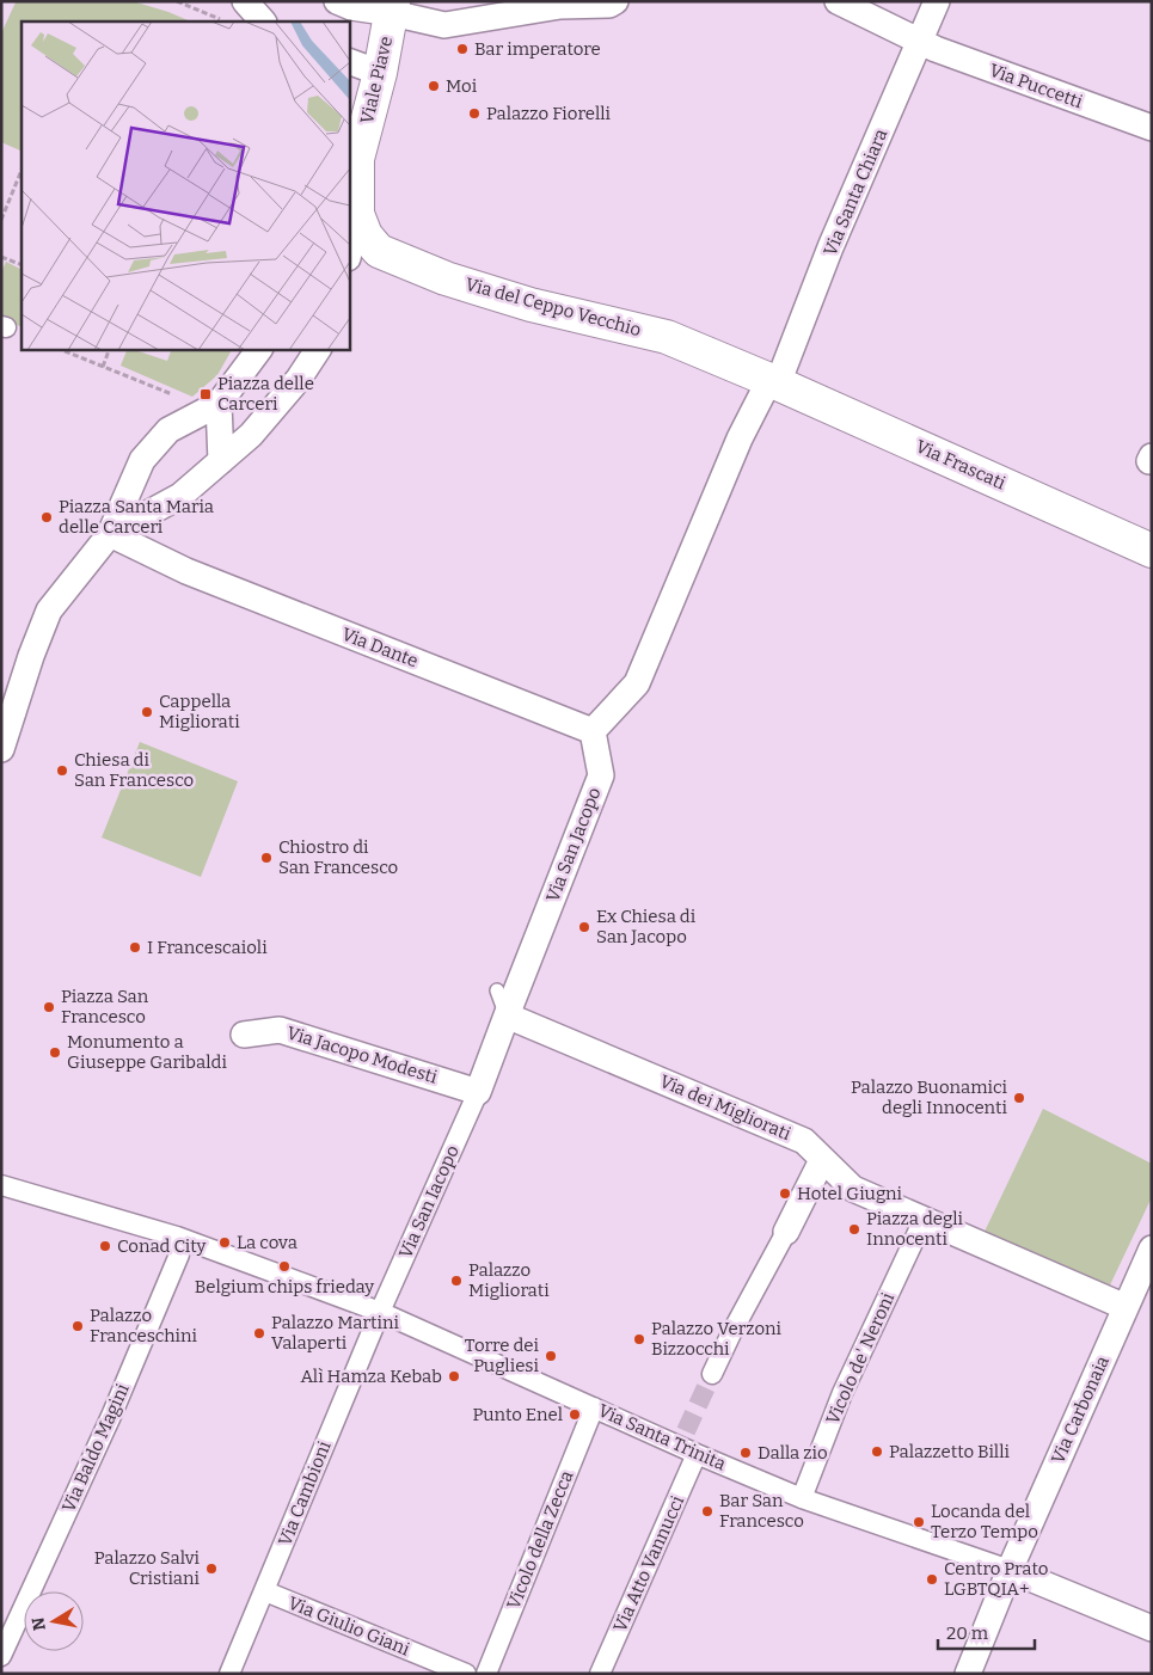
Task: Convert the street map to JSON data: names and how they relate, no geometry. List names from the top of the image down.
{
  "streets": {
    "street": [
      "Viale Piave",
      "Via Puccetti",
      "Via Santa Chiara",
      "Via del Ceppo Vecchio",
      "Via Frascati",
      "Via Dante",
      "Via San Jacopo",
      "Via Jacopo Modesti",
      "Via dei Migliorati",
      "Via San Iacopo",
      "Vicolo de' Neroni",
      "Via Carbonaia",
      "Via Santa Trinita",
      "Via Baldo Magini",
      "Via Cambioni",
      "Vicolo della Zecca",
      "Via Atto Vannucci",
      "Via Giulio Giani"
    ]
  },
  "crossings": [
    ["Viale Piave", "Via del Ceppo Vecchio"],
    ["Via Puccetti", "Via Santa Chiara"],
    ["Via Santa Chiara", "Via del Ceppo Vecchio"],
    ["Via Santa Chiara", "Via Frascati"],
    ["Via del Ceppo Vecchio", "Via Frascati"],
    ["Via Dante", "Via San Jacopo"],
    ["Via San Jacopo", "Via Jacopo Modesti"],
    ["Via San Jacopo", "Via dei Migliorati"],
    ["Via San Jacopo", "Via San Iacopo"],
    ["Via Jacopo Modesti", "Via San Iacopo"],
    ["Via dei Migliorati", "Vicolo de' Neroni"],
    ["Via dei Migliorati", "Via Carbonaia"],
    ["Via San Iacopo", "Via Santa Trinita"],
    ["Via San Iacopo", "Via Cambioni"],
    ["Vicolo de' Neroni", "Via Santa Trinita"],
    ["Via Carbonaia", "Via Santa Trinita"],
    ["Via Santa Trinita", "Via Baldo Magini"],
    ["Via Santa Trinita", "Via Cambioni"],
    ["Via Santa Trinita", "Vicolo della Zecca"],
    ["Via Santa Trinita", "Via Atto Vannucci"],
    ["Via Cambioni", "Via Giulio Giani"]
  ],
  "places": {
    "other": [
      "Bar imperatore",
      "Moi",
      "Palazzo Fiorelli",
      "Piazza Santa Maria delle Carceri",
      "Cappella Migliorati",
      "Chiesa di San Francesco",
      "Chiostro di San Francesco",
      "Ex Chiesa di San Jacopo",
      "I Francescaioli",
      "Piazza San Francesco",
      "Monumento a Giuseppe Garibaldi",
      "Palazzo Buonamici degli Innocenti",
      "Hotel Giugni",
      "Piazza degli Innocenti",
      "La cova",
      "Conad City",
      "Belgium chips frieday",
      "Palazzo Migliorati",
      "Palazzo Franceschini",
      "Palazzo Martini Valaperti",
      "Palazzo Verzoni Bizzocchi",
      "Torre dei Pugliesi",
      "Alì Hamza Kebab",
      "Punto Enel",
      "Palazzetto Billi",
      "Dalla zio",
      "Bar San Francesco",
      "Locanda del Terzo Tempo",
      "Palazzo Salvi Cristiani",
      "Centro Prato LGBTQIA+"
    ],
    "transit": ["Piazza delle Carceri"]
  },
  "scale_bar": "20 m",
  "north": "left"
}
